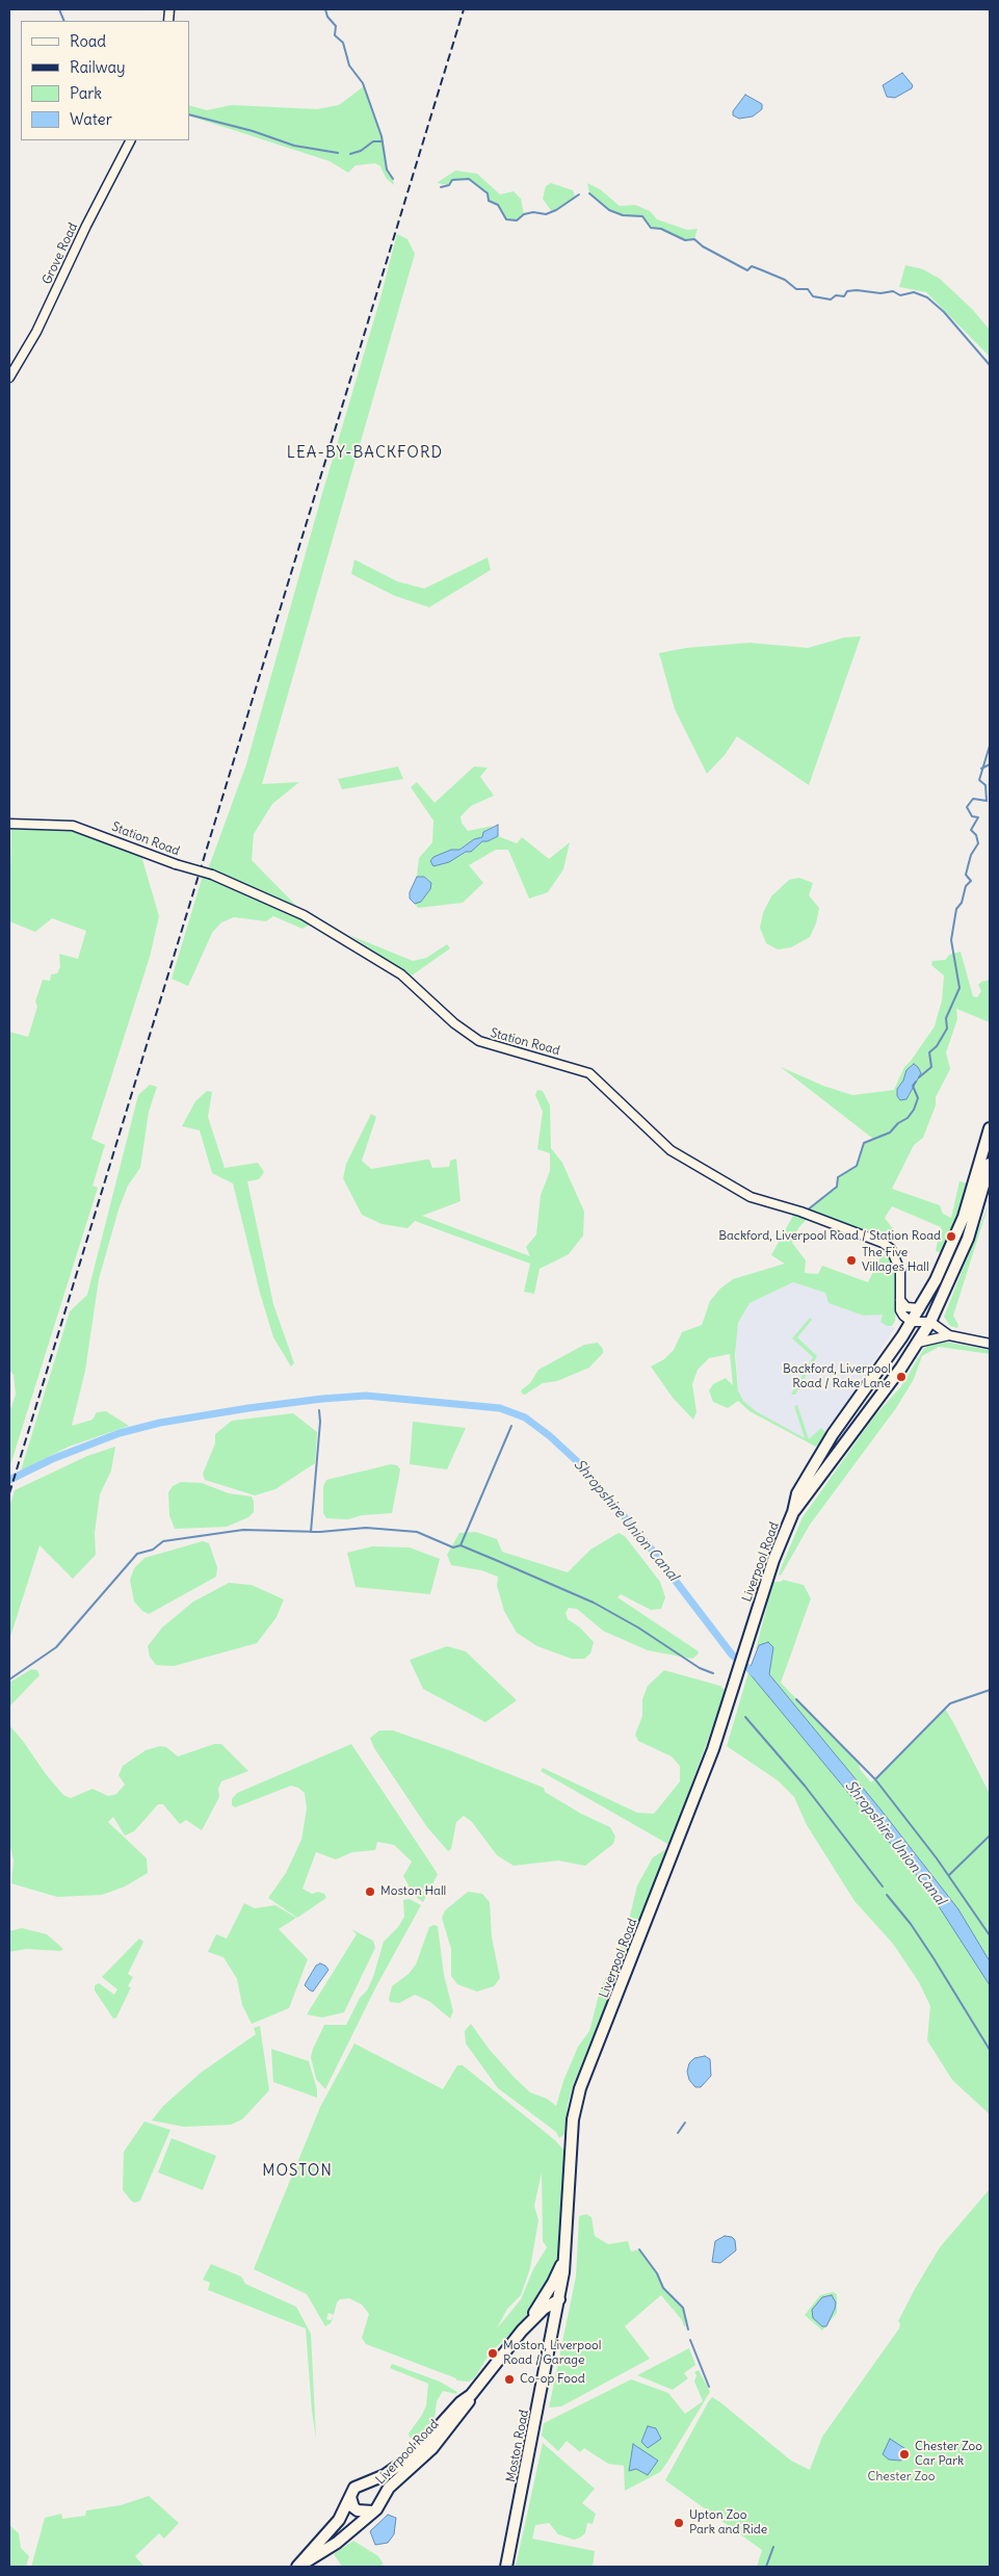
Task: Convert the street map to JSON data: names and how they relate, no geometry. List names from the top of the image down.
{
  "streets": {
    "highway": ["Liverpool Road", "Moston Road"],
    "street": ["Grove Road", "Station Road"]
  },
  "crossings": [
    ["Station Road", "Liverpool Road"],
    ["Liverpool Road", "Moston Road"]
  ],
  "districts": ["LEA-BY-BACKFORD", "MOSTON"],
  "water": ["Shropshire Union Canal"],
  "parks": ["Chester Zoo"],
  "places": [
    "Backford, Liverpool Road / Station Road",
    "The Five Villages Hall",
    "Backford, Liverpool Road / Rake Lane",
    "Moston Hall",
    "Moston, Liverpool Road / Garage",
    "Co-op Food",
    "Chester Zoo Car Park",
    "Upton Zoo Park and Ride"
  ],
  "legend": [
    "Road",
    "Railway",
    "Park",
    "Water"
  ]
}
